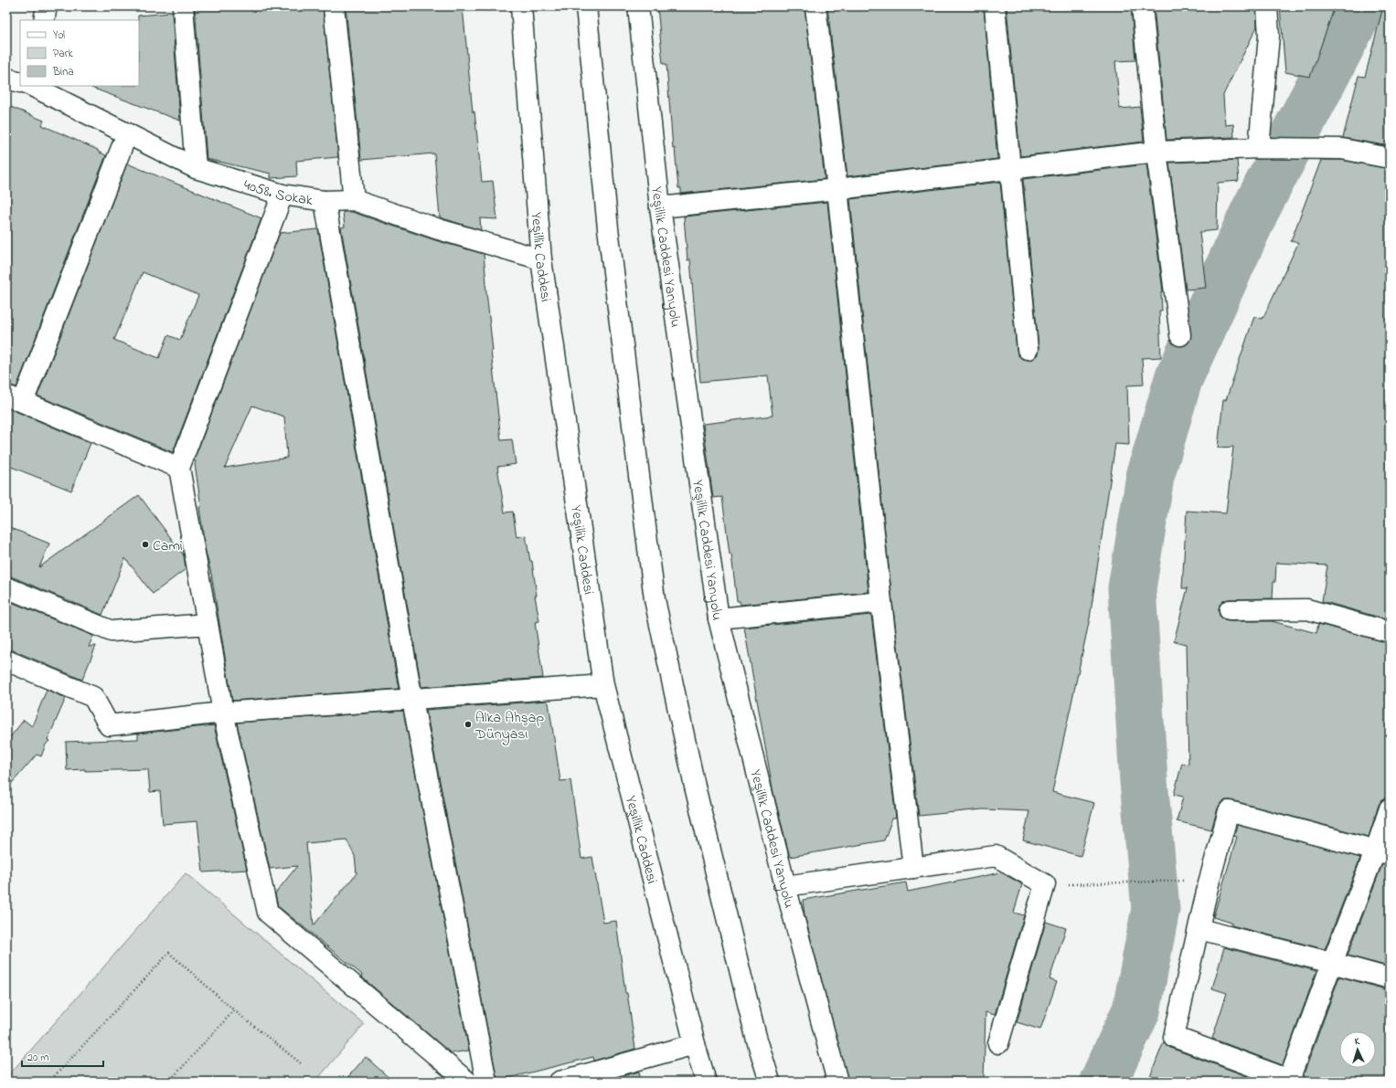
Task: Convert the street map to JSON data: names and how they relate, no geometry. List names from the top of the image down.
{
  "streets": {
    "main road": ["4058. Sokak", "Yeşillik Caddesi", "Yeşillik Caddesi Yanyolu"]
  },
  "crossings": [
    ["4058. Sokak", "Yeşillik Caddesi"]
  ],
  "places": ["Cami", "Alka Ahşap Dünyası"],
  "legend": ["Yol", "Park", "Bina"],
  "scale_bar": "20 m",
  "north": "top"
}
